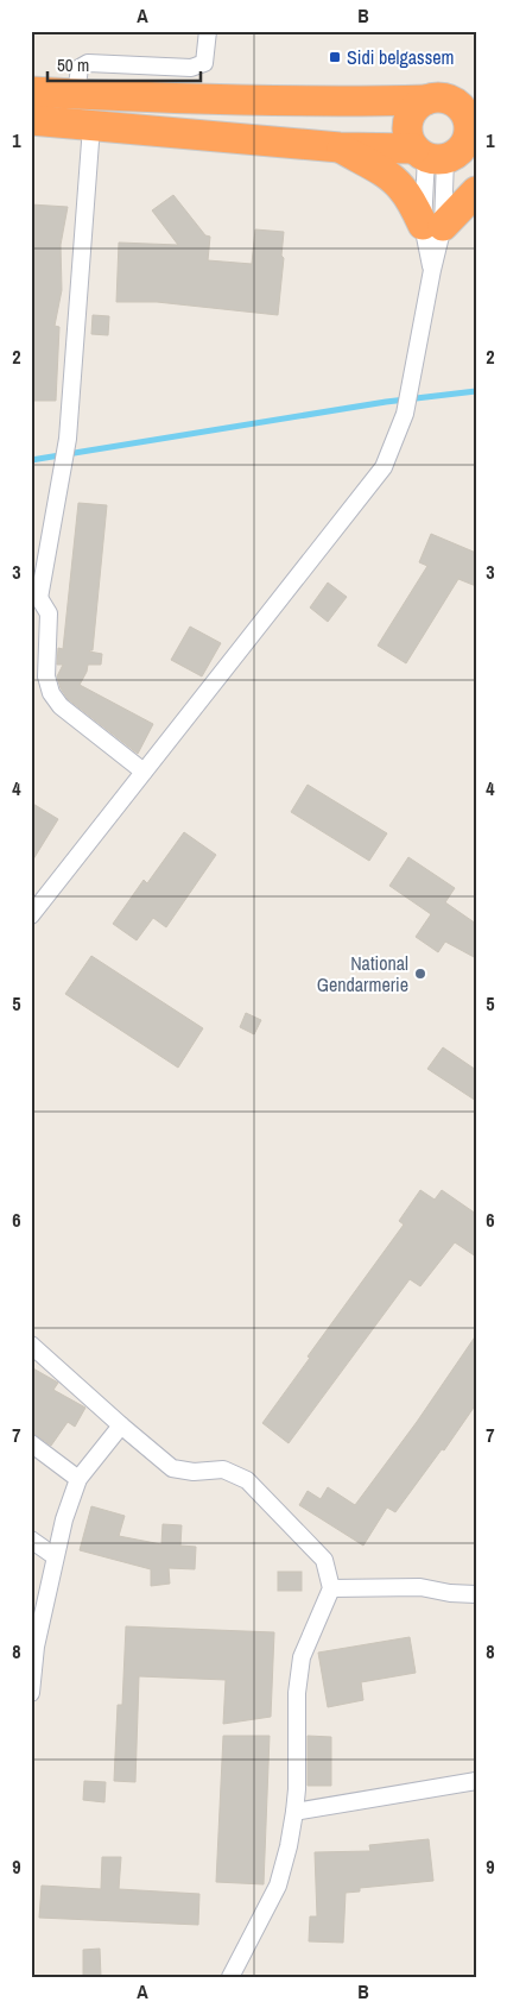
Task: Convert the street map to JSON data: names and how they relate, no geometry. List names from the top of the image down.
{
  "places": {
    "transit": ["Sidi belgassem"],
    "other": ["National Gendarmerie"]
  },
  "scale_bar": "50 m",
  "grid": {
    "columns": ["A", "B"],
    "rows": [
      "1",
      "2",
      "3",
      "4",
      "5",
      "6",
      "7",
      "8",
      "9"
    ]
  }
}
